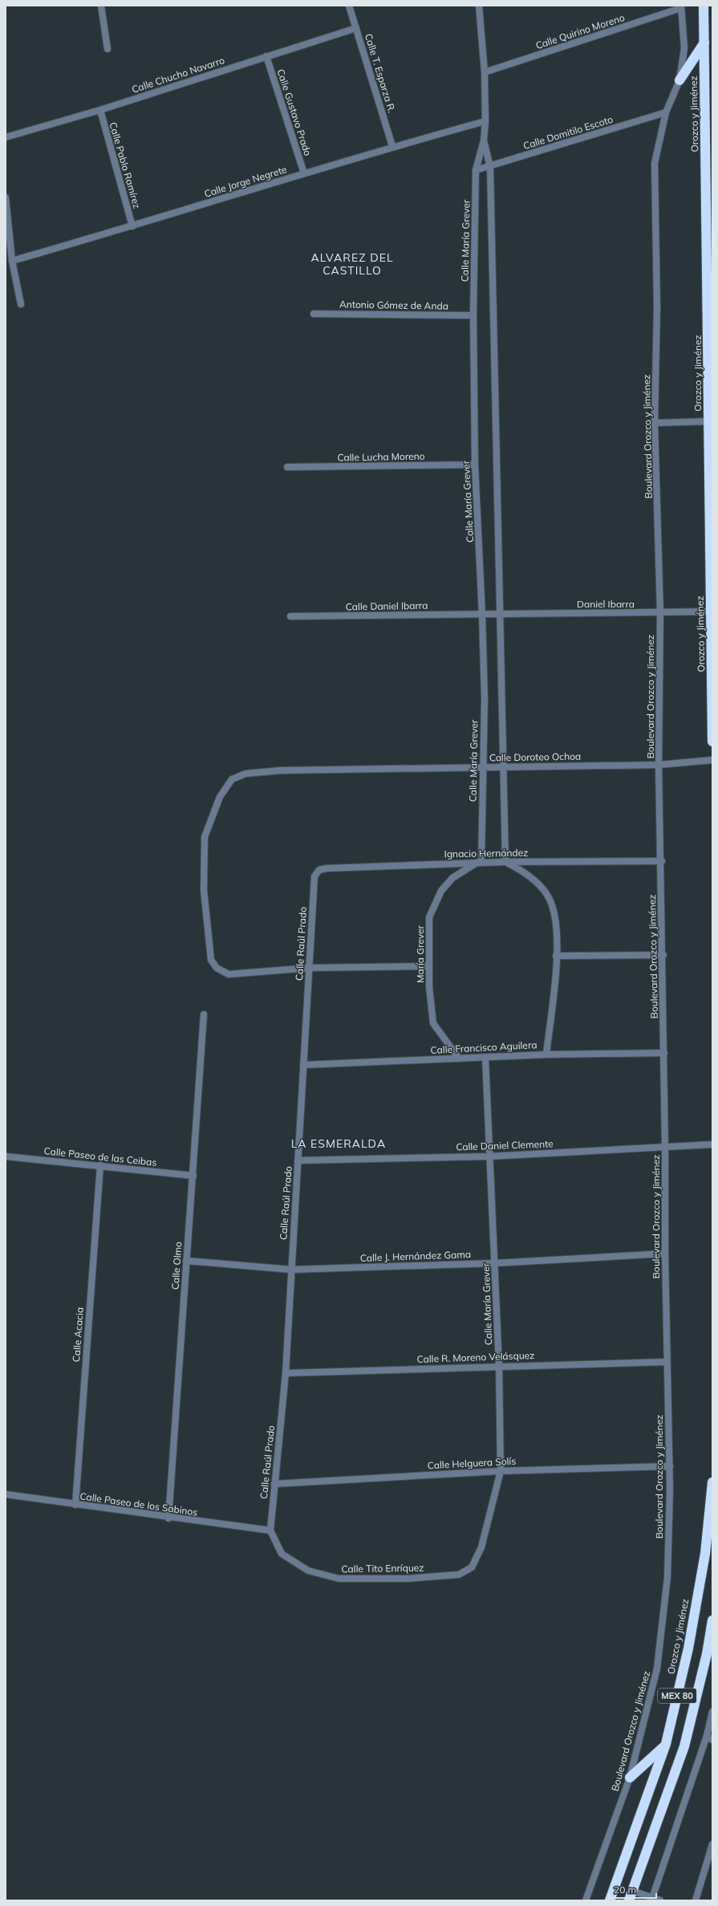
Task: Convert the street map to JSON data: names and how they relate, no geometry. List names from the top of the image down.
{
  "streets": {
    "highway": ["Orozco y Jiménez", "MEX 80"],
    "street": [
      "Calle Quirino Moreno",
      "Calle T. Esparza R.",
      "Calle Chucho Navarro",
      "Calle Gustavo Prado",
      "Calle Domitilo Escoto",
      "Calle Pablo Ramírez",
      "Calle Jorge Negrete",
      "Calle María Grever",
      "Antonio Gómez de Anda",
      "Boulevard Orozco y Jiménez",
      "Calle Lucha Moreno",
      "Daniel Ibarra",
      "Calle Daniel Ibarra",
      "Calle Doroteo Ochoa",
      "Ignacio Hernández",
      "Calle Raúl Prado",
      "María Grever",
      "Calle Francisco Aguilera",
      "Calle Daniel Clemente",
      "Calle Paseo de las Ceibas",
      "Calle J. Hernández Gama",
      "Calle Olmo",
      "Calle Acacia",
      "Calle R. Moreno Velásquez",
      "Calle Helguera Solís",
      "Calle Paseo de los Sabinos",
      "Calle Tito Enríquez"
    ]
  },
  "crossings": [
    ["Calle Quirino Moreno", "Calle María Grever"],
    ["Calle Quirino Moreno", "Boulevard Orozco y Jiménez"],
    ["Calle T. Esparza R.", "Calle Chucho Navarro"],
    ["Calle T. Esparza R.", "Calle Jorge Negrete"],
    ["Calle Chucho Navarro", "Calle Gustavo Prado"],
    ["Calle Chucho Navarro", "Calle Pablo Ramírez"],
    ["Calle Gustavo Prado", "Calle Jorge Negrete"],
    ["Orozco y Jiménez", "Daniel Ibarra"],
    ["Calle Domitilo Escoto", "Calle María Grever"],
    ["Calle Domitilo Escoto", "Boulevard Orozco y Jiménez"],
    ["Calle Pablo Ramírez", "Calle Jorge Negrete"],
    ["Calle Jorge Negrete", "Calle María Grever"],
    ["Calle María Grever", "Antonio Gómez de Anda"],
    ["Calle María Grever", "Calle Lucha Moreno"],
    ["Calle María Grever", "Daniel Ibarra"],
    ["Calle María Grever", "Calle Daniel Ibarra"],
    ["Calle María Grever", "Calle Doroteo Ochoa"],
    ["Calle María Grever", "Ignacio Hernández"],
    ["Calle María Grever", "María Grever"],
    ["Calle María Grever", "Calle Francisco Aguilera"],
    ["Calle María Grever", "Calle Daniel Clemente"],
    ["Calle María Grever", "Calle J. Hernández Gama"],
    ["Calle María Grever", "Calle R. Moreno Velásquez"],
    ["Calle María Grever", "Calle Helguera Solís"],
    ["Calle María Grever", "Calle Tito Enríquez"],
    ["Boulevard Orozco y Jiménez", "Daniel Ibarra"],
    ["Boulevard Orozco y Jiménez", "Calle Doroteo Ochoa"],
    ["Boulevard Orozco y Jiménez", "Ignacio Hernández"],
    ["Boulevard Orozco y Jiménez", "Calle Francisco Aguilera"],
    ["Boulevard Orozco y Jiménez", "Calle Daniel Clemente"],
    ["Boulevard Orozco y Jiménez", "Calle J. Hernández Gama"],
    ["Boulevard Orozco y Jiménez", "Calle R. Moreno Velásquez"],
    ["Boulevard Orozco y Jiménez", "Calle Helguera Solís"],
    ["Daniel Ibarra", "Calle Daniel Ibarra"],
    ["Calle Doroteo Ochoa", "Calle Raúl Prado"],
    ["Calle Doroteo Ochoa", "María Grever"],
    ["Ignacio Hernández", "Calle Raúl Prado"],
    ["Ignacio Hernández", "María Grever"],
    ["Calle Raúl Prado", "Calle Francisco Aguilera"],
    ["Calle Raúl Prado", "Calle Daniel Clemente"],
    ["Calle Raúl Prado", "Calle J. Hernández Gama"],
    ["Calle Raúl Prado", "Calle R. Moreno Velásquez"],
    ["Calle Raúl Prado", "Calle Helguera Solís"],
    ["Calle Raúl Prado", "Calle Paseo de los Sabinos"],
    ["Calle Raúl Prado", "Calle Tito Enríquez"],
    ["María Grever", "Calle Francisco Aguilera"],
    ["Calle Paseo de las Ceibas", "Calle Olmo"],
    ["Calle Paseo de las Ceibas", "Calle Acacia"],
    ["Calle J. Hernández Gama", "Calle Olmo"],
    ["Calle Olmo", "Calle Paseo de los Sabinos"],
    ["Calle Acacia", "Calle Paseo de los Sabinos"],
    ["Calle Paseo de los Sabinos", "Calle Tito Enríquez"]
  ],
  "districts": ["ALVAREZ DEL CASTILLO", "LA ESMERALDA"],
  "scale_bar": "20 m"
}
